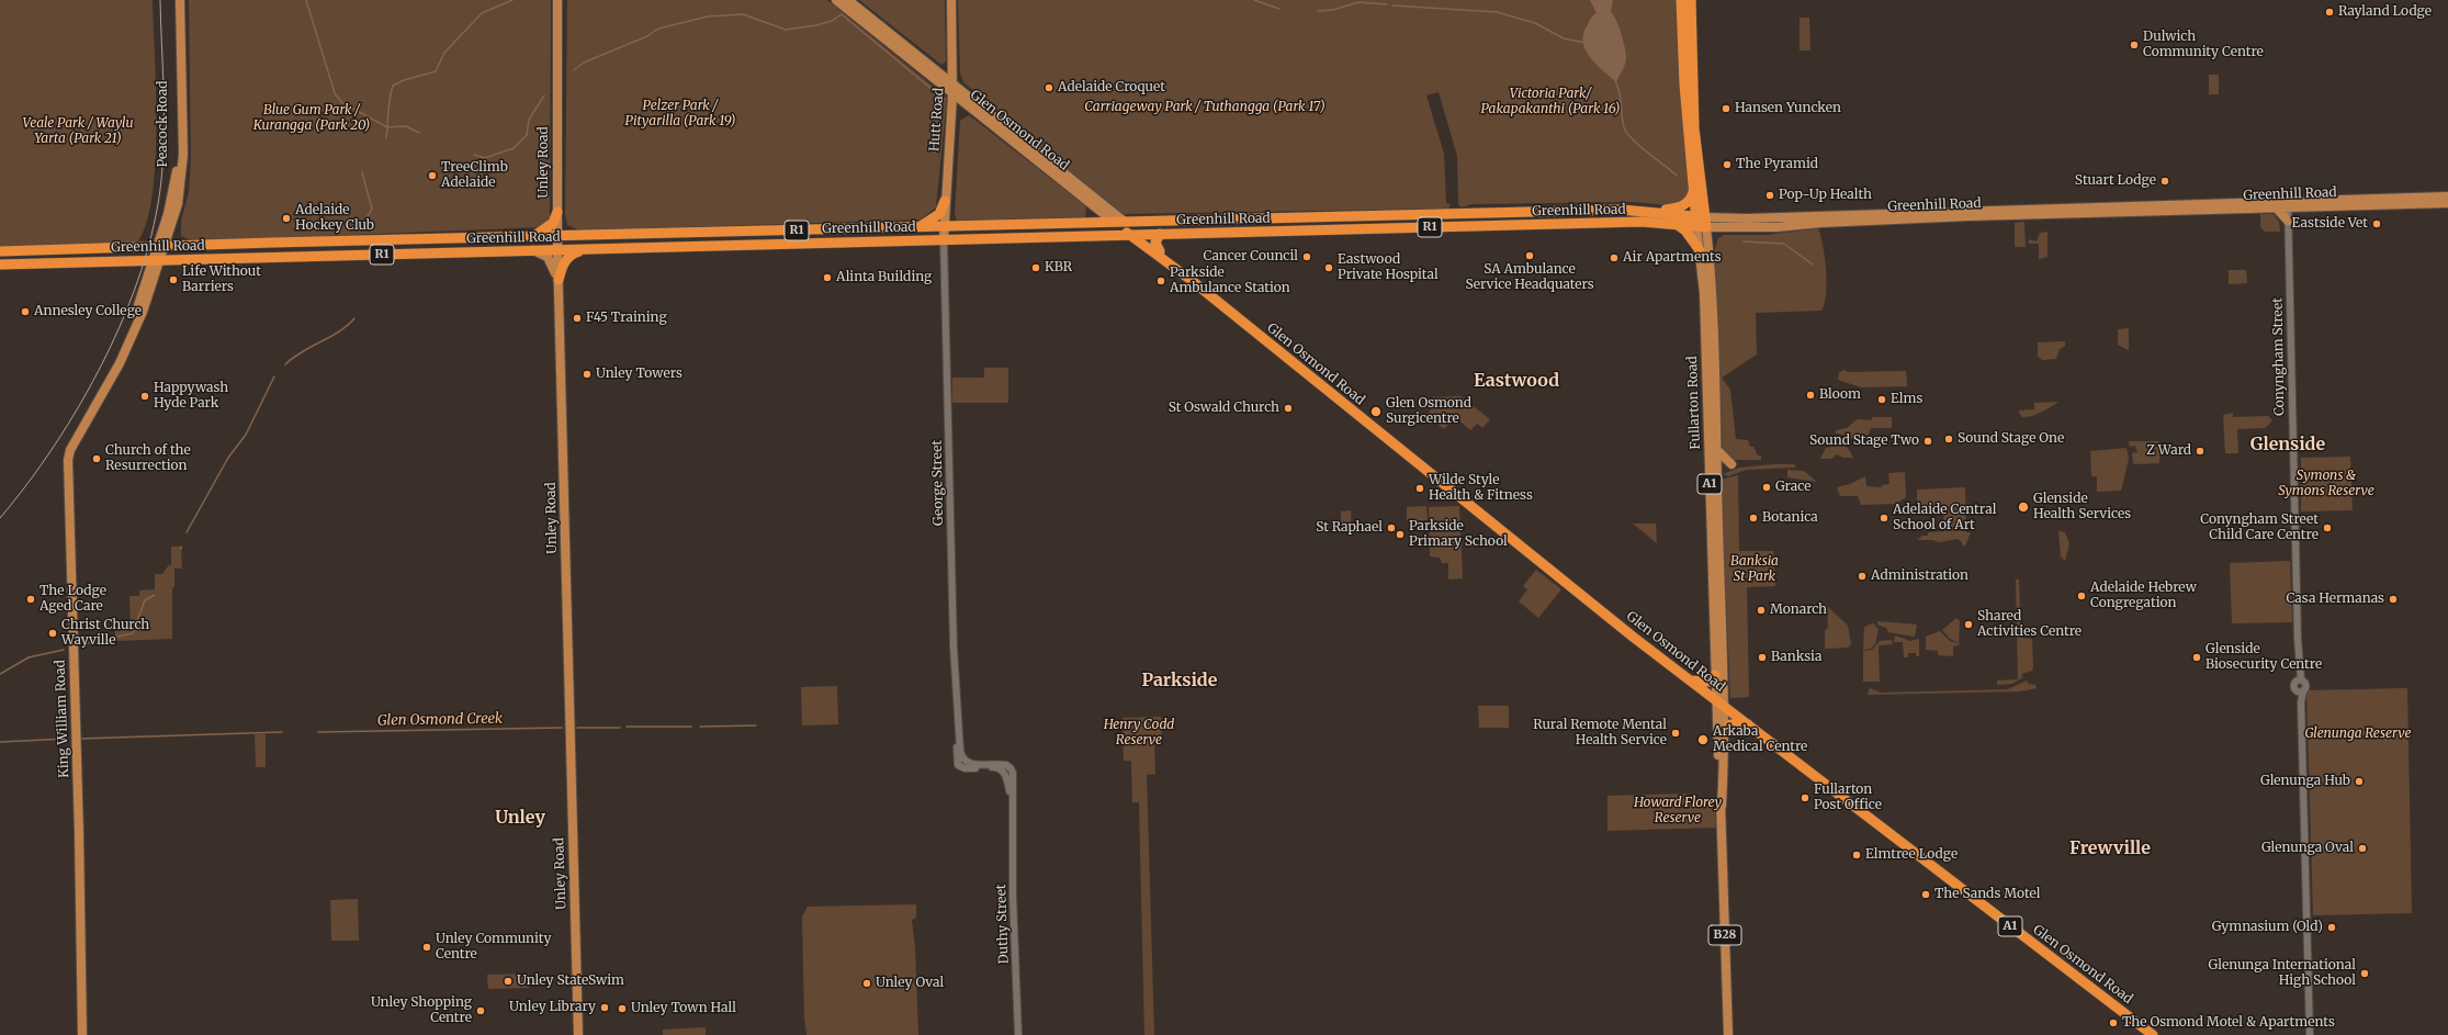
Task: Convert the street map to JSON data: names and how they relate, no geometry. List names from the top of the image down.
{
  "streets": {
    "highway": [
      "Glen Osmond Road",
      "Greenhill Road",
      "R1",
      "Fullarton Road",
      "A1"
    ],
    "main road": [
      "Hutt Road",
      "Peacock Road",
      "Unley Road",
      "King William Road",
      "B28"
    ],
    "street": ["Conyngham Street", "George Street", "Duthy Street"]
  },
  "crossings": [
    ["Hutt Road", "Glen Osmond Road"],
    ["Hutt Road", "Greenhill Road"],
    ["Hutt Road", "George Street"],
    ["Peacock Road", "Greenhill Road"],
    ["Peacock Road", "King William Road"],
    ["Glen Osmond Road", "Greenhill Road"],
    ["Glen Osmond Road", "Fullarton Road"],
    ["Unley Road", "Greenhill Road"],
    ["Greenhill Road", "R1"],
    ["Greenhill Road", "Conyngham Street"],
    ["Greenhill Road", "Fullarton Road"],
    ["Greenhill Road", "George Street"],
    ["Greenhill Road", "King William Road"],
    ["R1", "Fullarton Road"],
    ["George Street", "Duthy Street"]
  ],
  "districts": [
    "Eastwood",
    "Glenside",
    "Parkside",
    "Unley",
    "Frewville"
  ],
  "water": ["Glen Osmond Creek"],
  "parks": [
    "Victoria Park/ Pakapakanthi (Park 16)",
    "Pelzer Park / Pityarilla (Park 19)",
    "Carriageway Park / Tuthangga (Park 17)",
    "Blue Gum Park / Kurangga (Park 20)",
    "Veale Park / Waylu Yarta (Park 21)",
    "Symons & Symons Reserve",
    "Banksia St Park",
    "Henry Codd Reserve",
    "Glenunga Reserve",
    "Howard Florey Reserve"
  ],
  "places": [
    "Rayland Lodge",
    "Dulwich Community Centre",
    "Adelaide Croquet",
    "Hansen Yuncken",
    "The Pyramid",
    "TreeClimb Adelaide",
    "Stuart Lodge",
    "Pop-Up Health",
    "Adelaide Hockey Club",
    "Eastside Vet",
    "SA Ambulance Service Headquaters",
    "Cancer Council",
    "Air Apartments",
    "KBR",
    "Eastwood Private Hospital",
    "Alinta Building",
    "Life Without Barriers",
    "Parkside Ambulance Station",
    "Annesley College",
    "F45 Training",
    "Unley Towers",
    "Bloom",
    "Happywash Hyde Park",
    "Elms",
    "St Oswald Church",
    "Glen Osmond Surgicentre",
    "Sound Stage One",
    "Sound Stage Two",
    "Z Ward",
    "Church of the Resurrection",
    "Grace",
    "Wilde Style Health & Fitness",
    "Glenside Health Services",
    "Botanica",
    "Adelaide Central School of Art",
    "St Raphael",
    "Conyngham Street Child Care Centre",
    "Parkside Primary School",
    "Administration",
    "Adelaide Hebrew Congregation",
    "The Lodge Aged Care",
    "Casa Hermanas",
    "Monarch",
    "Shared Activities Centre",
    "Christ Church Wayville",
    "Banksia",
    "Glenside Biosecurity Centre",
    "Rural Remote Mental Health Service",
    "Arkaba Medical Centre",
    "Glenunga Hub",
    "Fullarton Post Office",
    "Glenunga Oval",
    "Elmtree Lodge",
    "The Sands Motel",
    "Gymnasium (Old)",
    "Unley Community Centre",
    "Glenunga International High School",
    "Unley StateSwim",
    "Unley Oval",
    "Unley Library",
    "Unley Town Hall",
    "Unley Shopping Centre",
    "The Osmond Motel & Apartments"
  ]
}
